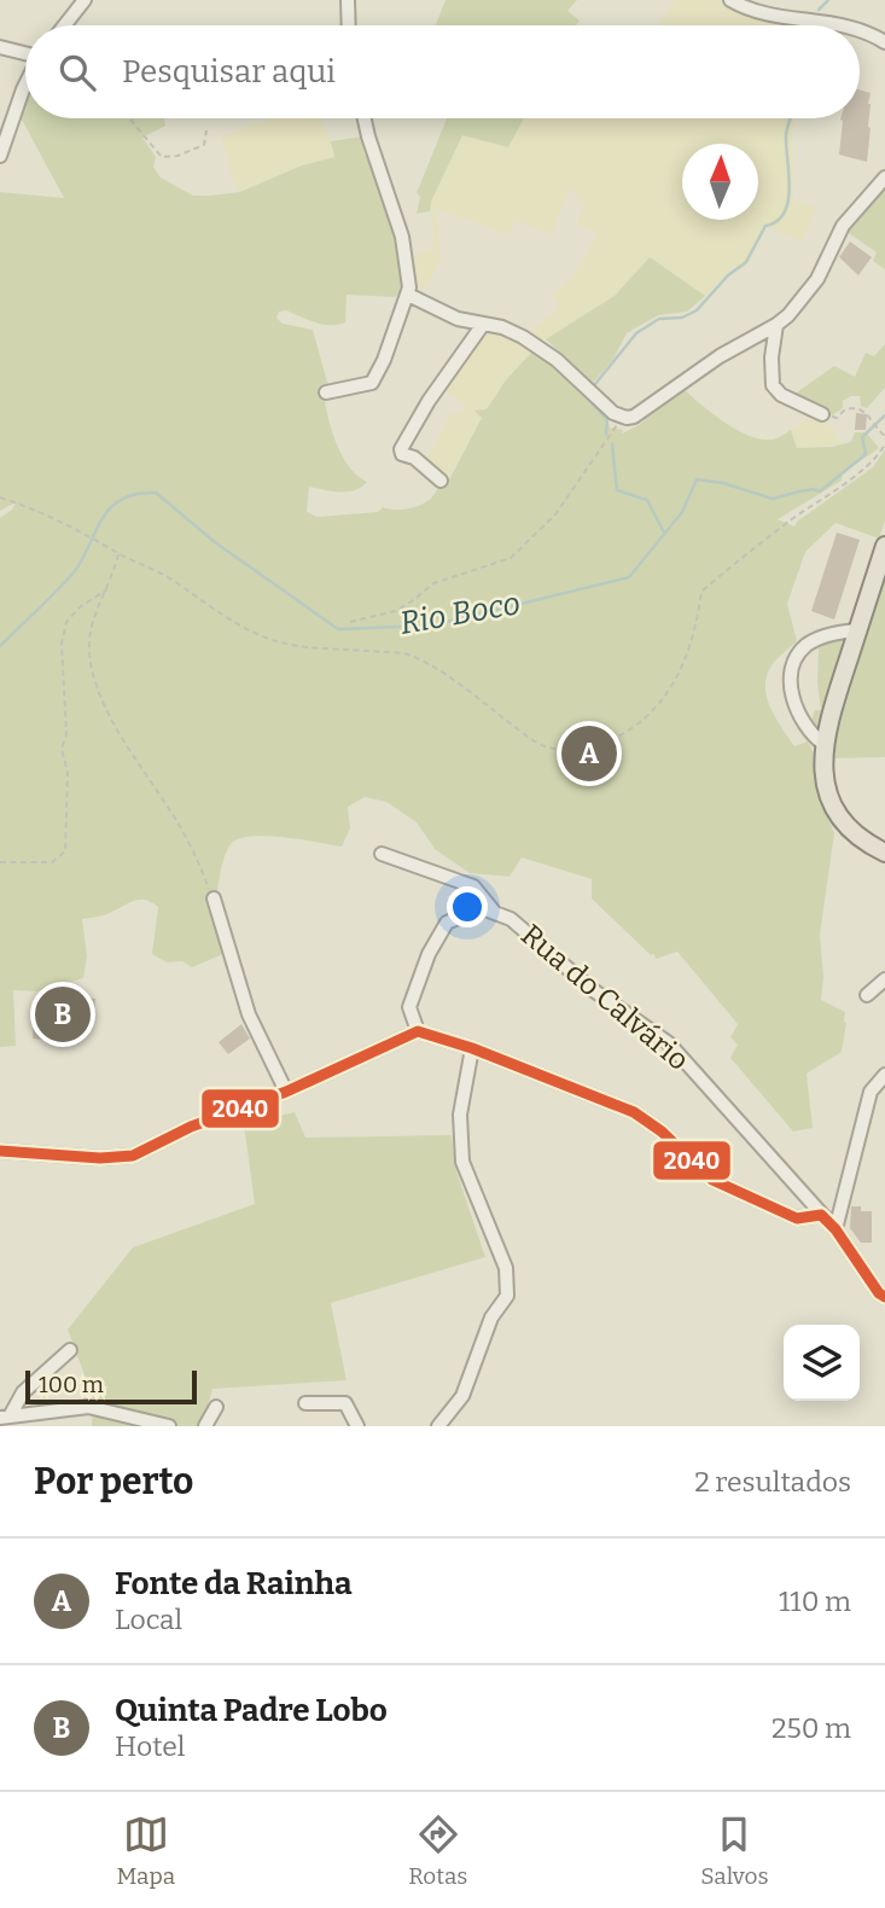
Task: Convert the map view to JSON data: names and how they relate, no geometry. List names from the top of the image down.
{
  "streets": {
    "street": ["Rua do Calvário"]
  },
  "water": ["Rio Boco"],
  "lines": ["transit line 2040"],
  "scale_bar": "100 m",
  "north": "top",
  "page": {
    "search": "Pesquisar aqui",
    "pins": ["A", "B"],
    "scale": "100 m",
    "heading": ["Por perto", "2 resultados"],
    "list": [
      {
        "mark": "A",
        "name": "Fonte da Rainha",
        "note": "Local",
        "value": "110 m"
      },
      {
        "mark": "B",
        "name": "Quinta Padre Lobo",
        "note": "Hotel",
        "value": "250 m"
      }
    ],
    "nav": ["Mapa", "Rotas", "Salvos"]
  }
}
